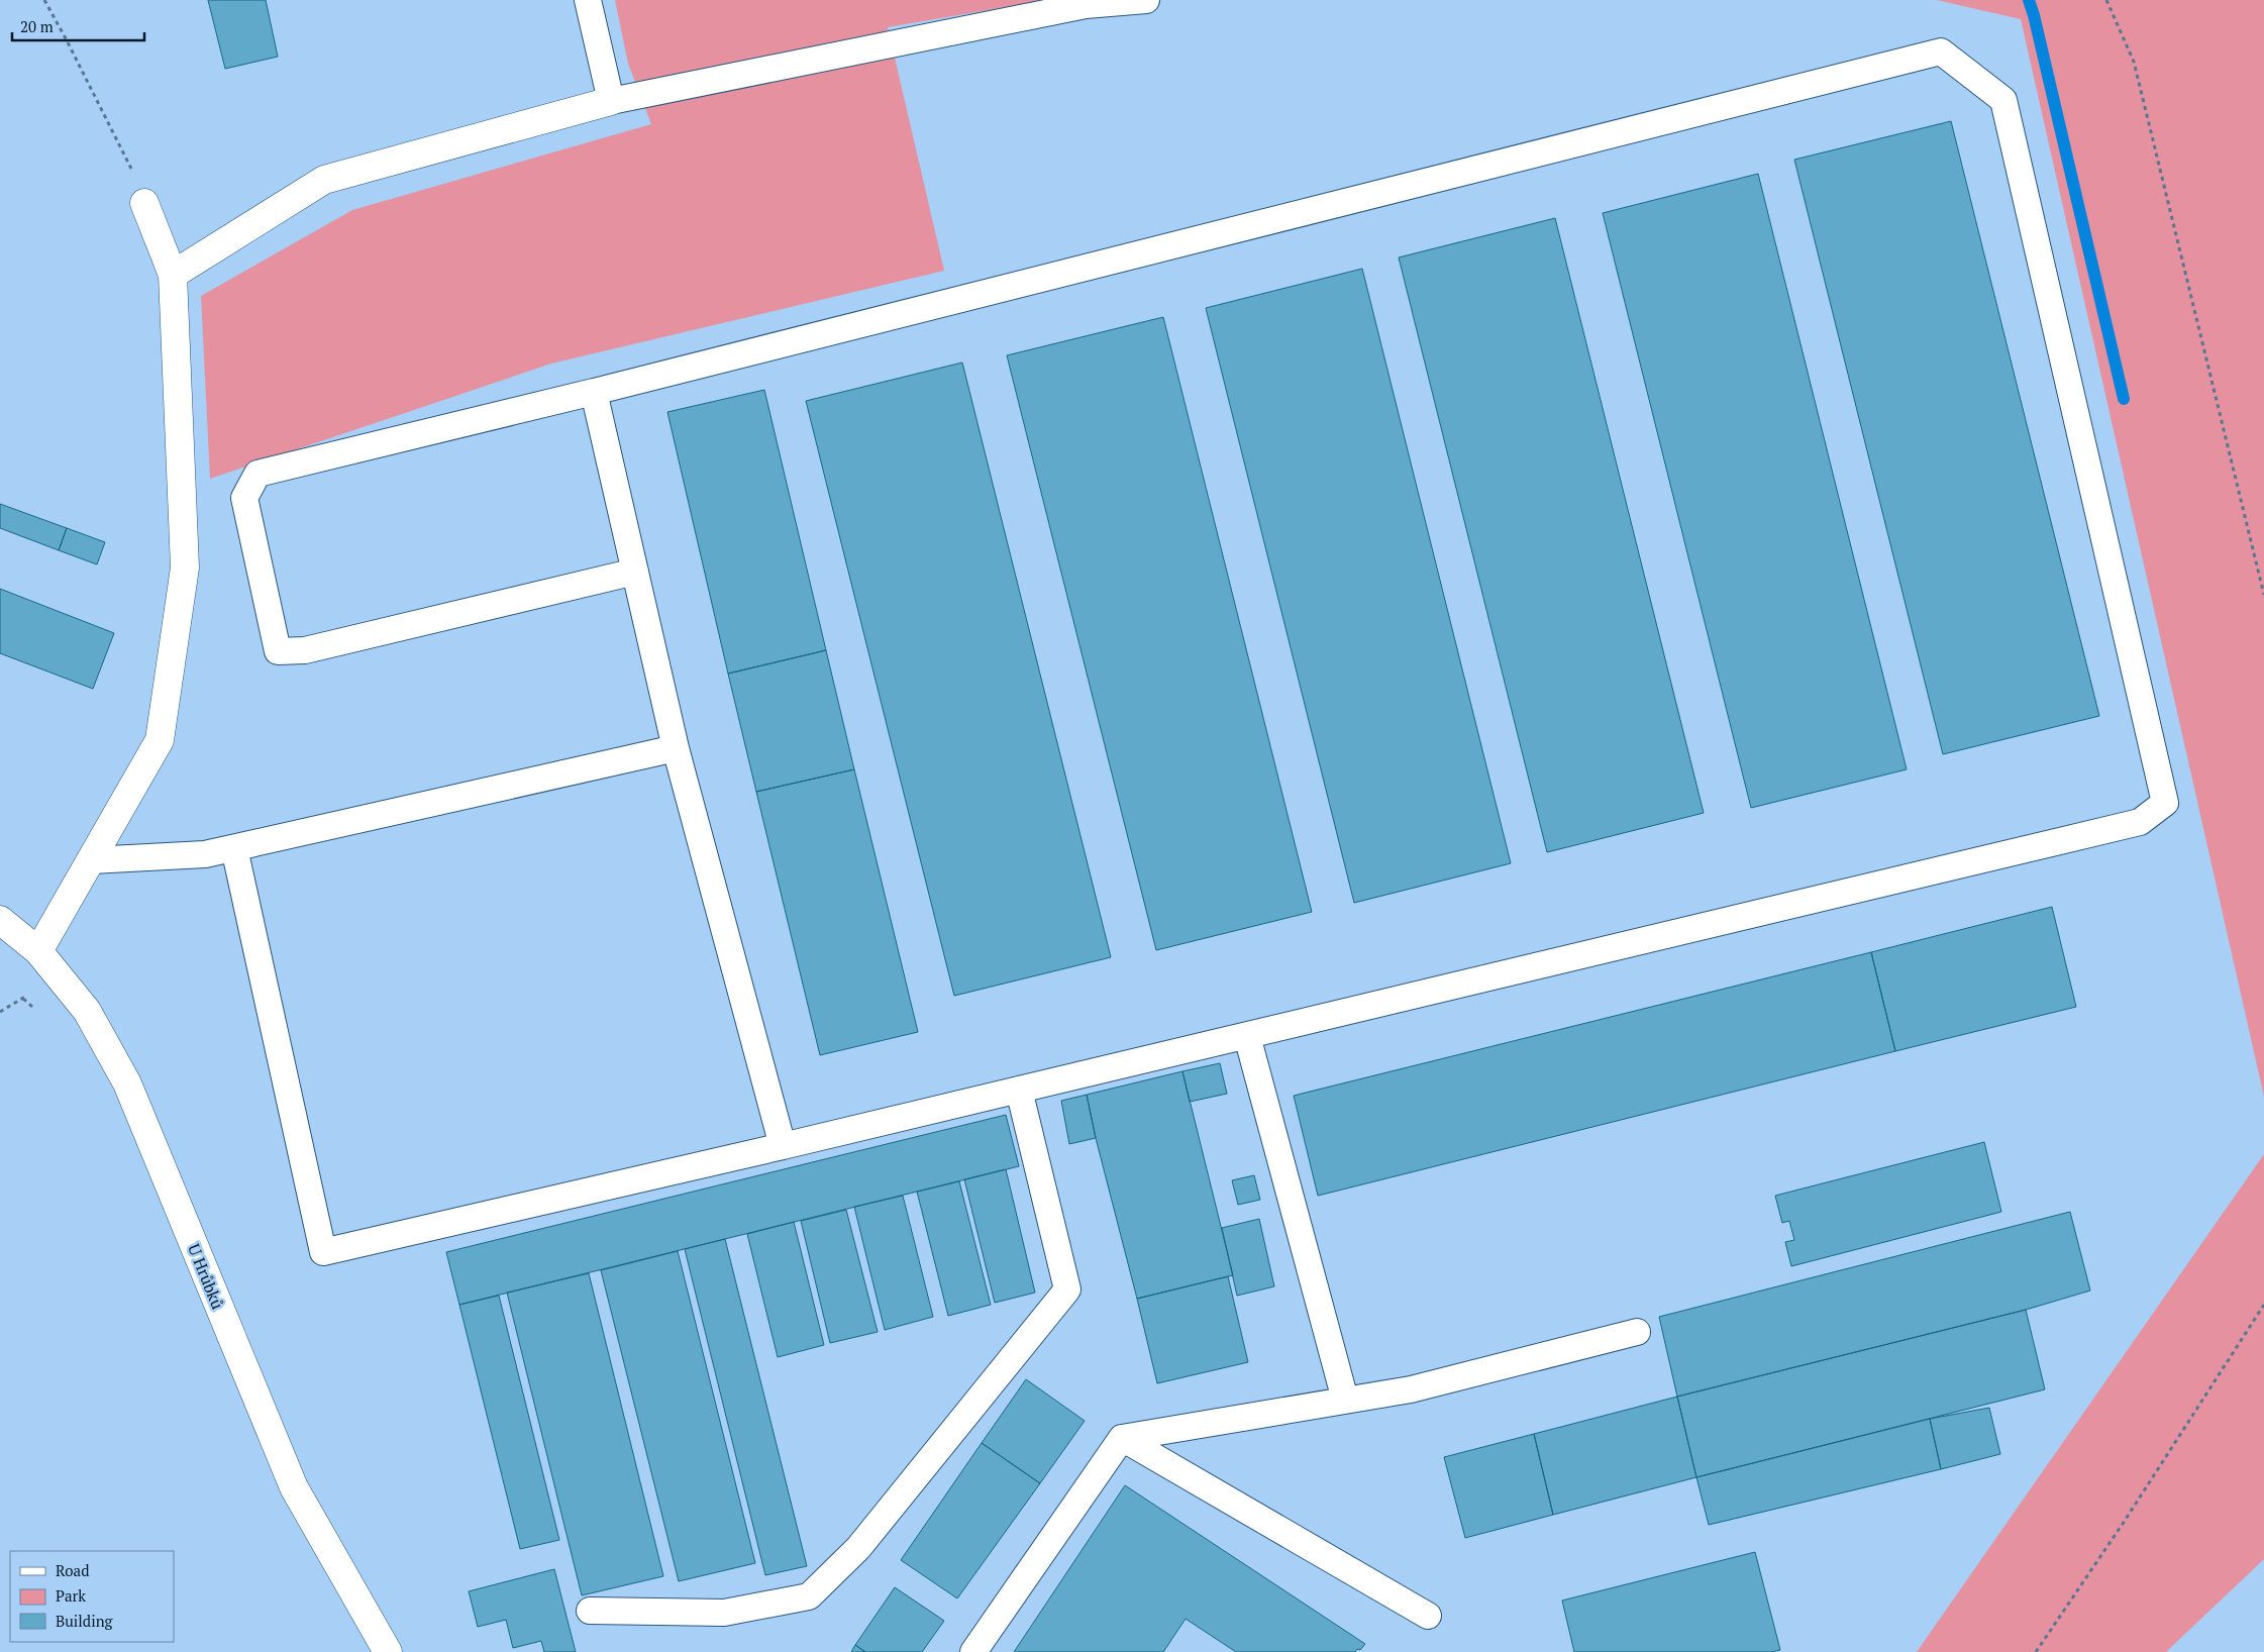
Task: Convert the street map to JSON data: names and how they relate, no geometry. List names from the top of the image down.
{
  "streets": {
    "street": ["U Hrůbků"]
  },
  "legend": ["Road", "Park", "Building"],
  "scale_bar": "20 m"
}
